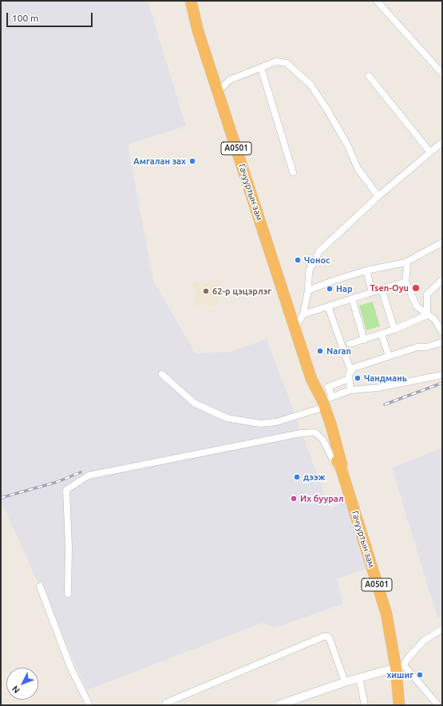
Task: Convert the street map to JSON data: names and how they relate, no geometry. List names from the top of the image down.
{
  "streets": {
    "highway": ["A0501", "Гачууртын зам"]
  },
  "places": [
    "Амгалан зах",
    "Чонос",
    "Tsen-Oyu",
    "Нар",
    "62-р цэцэрлэг",
    "Naran",
    "Чандмань",
    "дээж",
    "Их буурал",
    "хишиг"
  ],
  "scale_bar": "100 m",
  "north": "bottom left"
}
